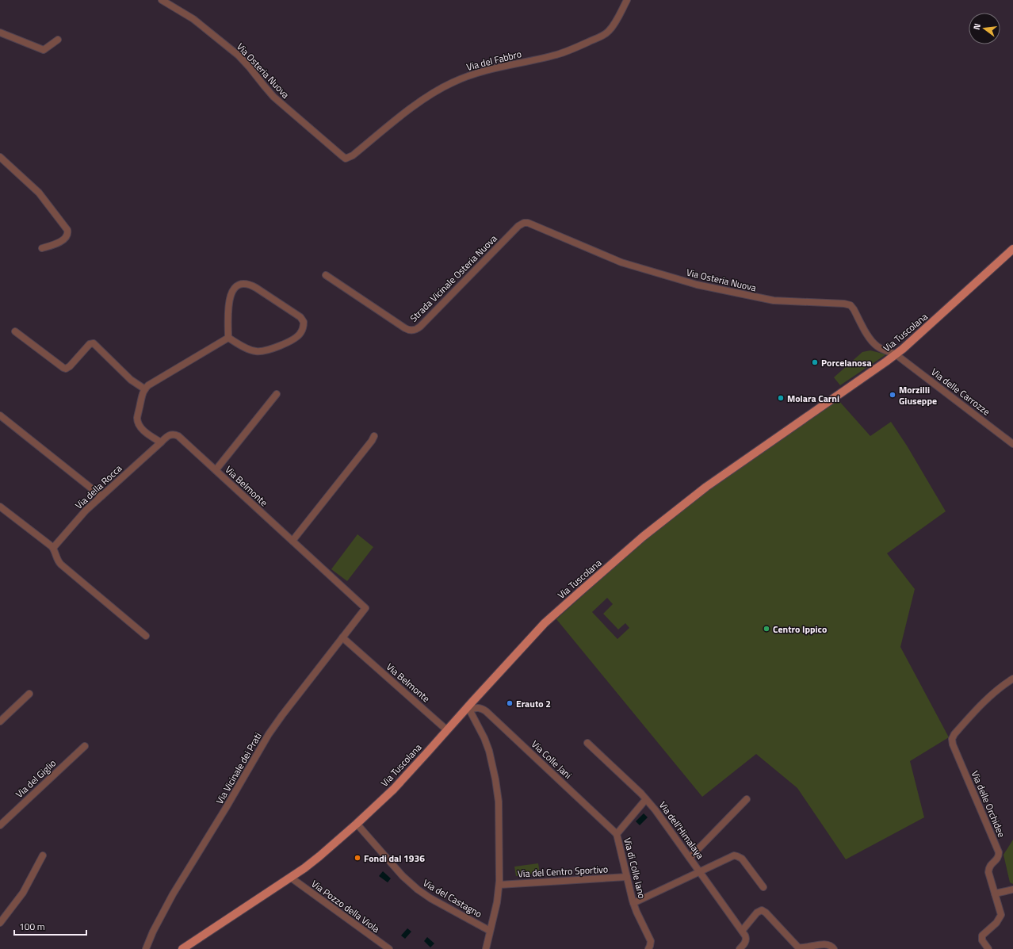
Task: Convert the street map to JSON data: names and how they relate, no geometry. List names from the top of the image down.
{
  "streets": {
    "main road": ["Via Tuscolana"],
    "street": [
      "Via del Fabbro",
      "Via Osteria Nuova",
      "Strada Vicinale Osteria Nuova",
      "Via delle Carrozze",
      "Via Belmonte",
      "Via della Rocca",
      "Via Colle Jani",
      "Via Vicinale dei Prati",
      "Via del Giglio",
      "Via delle Orchidee",
      "Via dell'Himalaya",
      "Via di Colle Iano",
      "Via del Centro Sportivo",
      "Via del Castagno",
      "Via Pozzo della Viola"
    ]
  },
  "crossings": [
    ["Via del Fabbro", "Via Osteria Nuova"],
    ["Via Osteria Nuova", "Strada Vicinale Osteria Nuova"],
    ["Via Osteria Nuova", "Via Tuscolana"],
    ["Via Osteria Nuova", "Via delle Carrozze"],
    ["Via Tuscolana", "Via delle Carrozze"],
    ["Via Tuscolana", "Via Belmonte"],
    ["Via Tuscolana", "Via Colle Jani"],
    ["Via Tuscolana", "Via del Castagno"],
    ["Via Tuscolana", "Via Pozzo della Viola"],
    ["Via Belmonte", "Via della Rocca"],
    ["Via Belmonte", "Via Vicinale dei Prati"],
    ["Via Colle Jani", "Via di Colle Iano"],
    ["Via dell'Himalaya", "Via di Colle Iano"],
    ["Via di Colle Iano", "Via del Centro Sportivo"]
  ],
  "places": [
    "Porcelanosa",
    "Morzilli Giuseppe",
    "Molara Carni",
    "Centro Ippico",
    "Erauto 2",
    "Fondi dal 1936"
  ],
  "scale_bar": "100 m",
  "north": "left"
}
